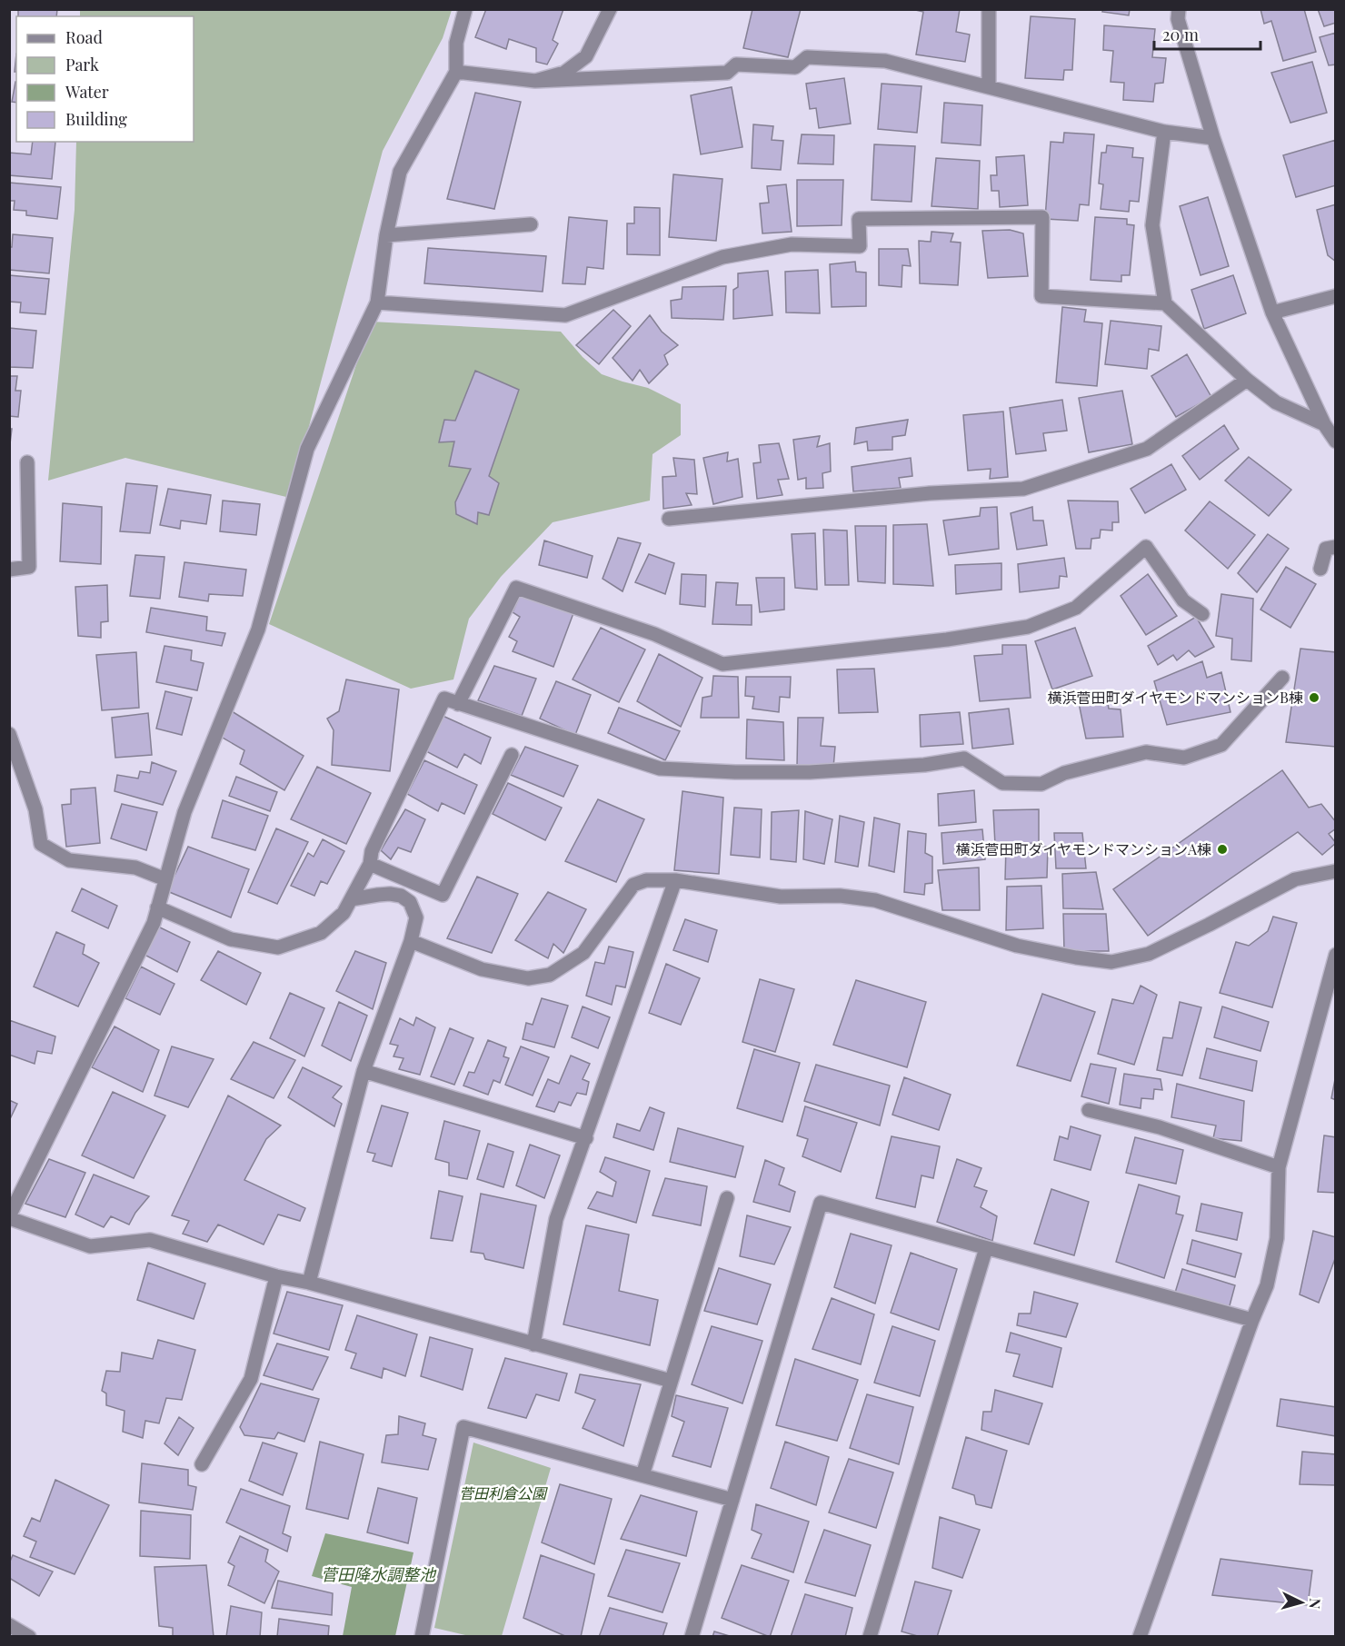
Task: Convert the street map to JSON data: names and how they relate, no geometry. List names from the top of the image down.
{
  "water": ["菅田降水調整池"],
  "parks": ["菅田利倉公園"],
  "places": ["横浜菅田町ダイヤモンドマンションB棟", "横浜菅田町ダイヤモンドマンションA棟"],
  "legend": [
    "Road",
    "Park",
    "Water",
    "Building"
  ],
  "scale_bar": "20 m",
  "north": "right"
}
